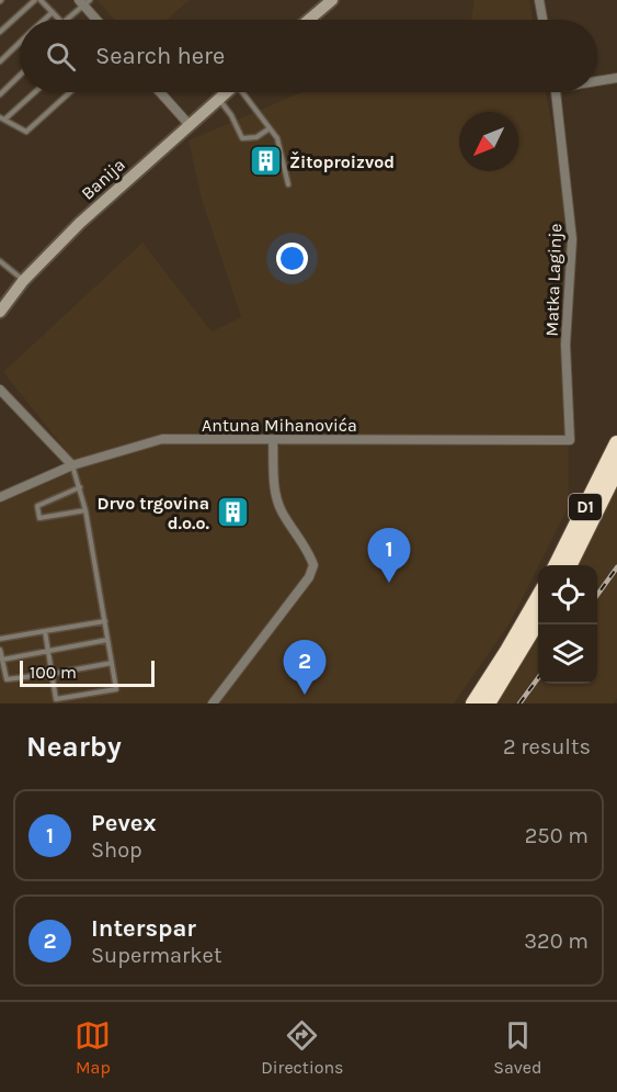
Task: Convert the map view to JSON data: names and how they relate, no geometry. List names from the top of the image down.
{
  "streets": {
    "highway": ["D1"],
    "main road": ["Banija"],
    "street": ["Matka Laginje", "Antuna Mihanovića"]
  },
  "crossings": [
    ["Matka Laginje", "Antuna Mihanovića"]
  ],
  "places": {
    "building": ["Žitoproizvod", "Drvo trgovina d.o.o."]
  },
  "scale_bar": "100 m",
  "north": "bottom left",
  "page": {
    "search": "Search here",
    "pins": ["1", "2"],
    "scale": "100 m",
    "heading": ["Nearby", "2 results"],
    "list": [
      {
        "mark": "1",
        "name": "Pevex",
        "note": "Shop",
        "value": "250 m"
      },
      {
        "mark": "2",
        "name": "Interspar",
        "note": "Supermarket",
        "value": "320 m"
      }
    ],
    "nav": ["Map", "Directions", "Saved"]
  }
}
